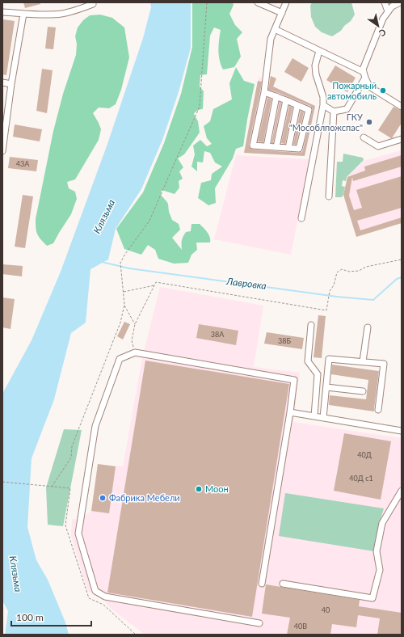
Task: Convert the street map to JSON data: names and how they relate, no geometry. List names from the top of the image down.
{
  "water": ["Клязьма", "Лавровка"],
  "places": [
    "Пожарный автомобиль",
    "ГКУ \"Мособлпожспас\"",
    "Моон",
    "Фабрика Мебели"
  ],
  "house_numbers": [
    "43А",
    "38А",
    "38Б",
    "40Д",
    "40Д с1",
    "40",
    "40В"
  ],
  "scale_bar": "100 m",
  "north": "bottom right"
}
